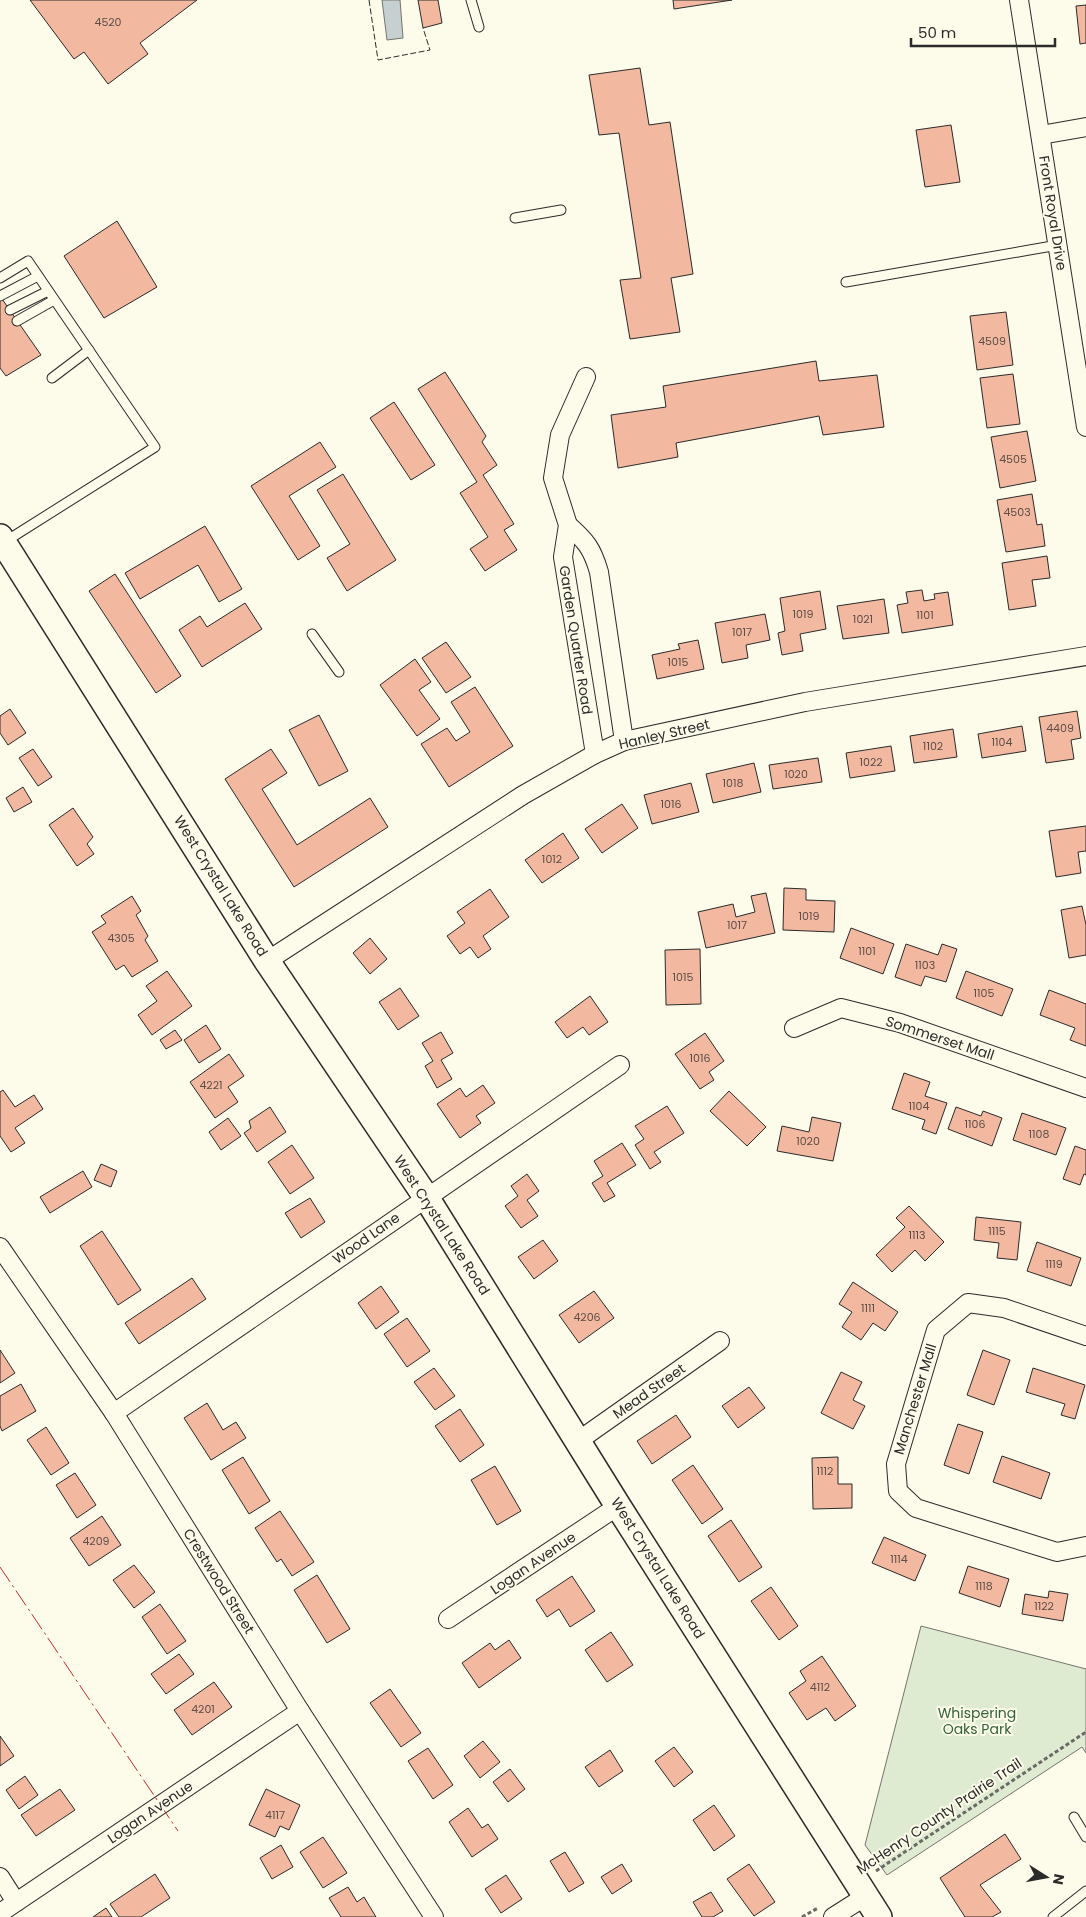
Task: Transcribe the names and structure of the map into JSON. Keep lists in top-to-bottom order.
{
  "streets": {
    "street": [
      "Front Royal Drive",
      "Garden Quarter Road",
      "Hanley Street",
      "West Crystal Lake Road",
      "Sommerset Mall",
      "Wood Lane",
      "Mead Street",
      "Manchester Mall",
      "Logan Avenue",
      "Crestwood Street"
    ],
    "path": ["McHenry County Prairie Trail"]
  },
  "crossings": [
    ["Garden Quarter Road", "Hanley Street"],
    ["Hanley Street", "West Crystal Lake Road"],
    ["West Crystal Lake Road", "Wood Lane"],
    ["West Crystal Lake Road", "Mead Street"],
    ["West Crystal Lake Road", "Logan Avenue"],
    ["West Crystal Lake Road", "McHenry County Prairie Trail"],
    ["Wood Lane", "Crestwood Street"],
    ["Logan Avenue", "Crestwood Street"]
  ],
  "parks": ["Whispering Oaks Park"],
  "house_numbers": [
    "4520",
    "4509",
    "4505",
    "4503",
    "1019",
    "1101",
    "1021",
    "1017",
    "1015",
    "4409",
    "1104",
    "1102",
    "1022",
    "1020",
    "1018",
    "1016",
    "1012",
    "1019",
    "1017",
    "4305",
    "1101",
    "1103",
    "1015",
    "1105",
    "1016",
    "4221",
    "1104",
    "1106",
    "1108",
    "1020",
    "1115",
    "1113",
    "1119",
    "1111",
    "4206",
    "1112",
    "4209",
    "1114",
    "1118",
    "1122",
    "4112",
    "4201",
    "4117"
  ],
  "scale_bar": "50 m",
  "north": "right"
}
